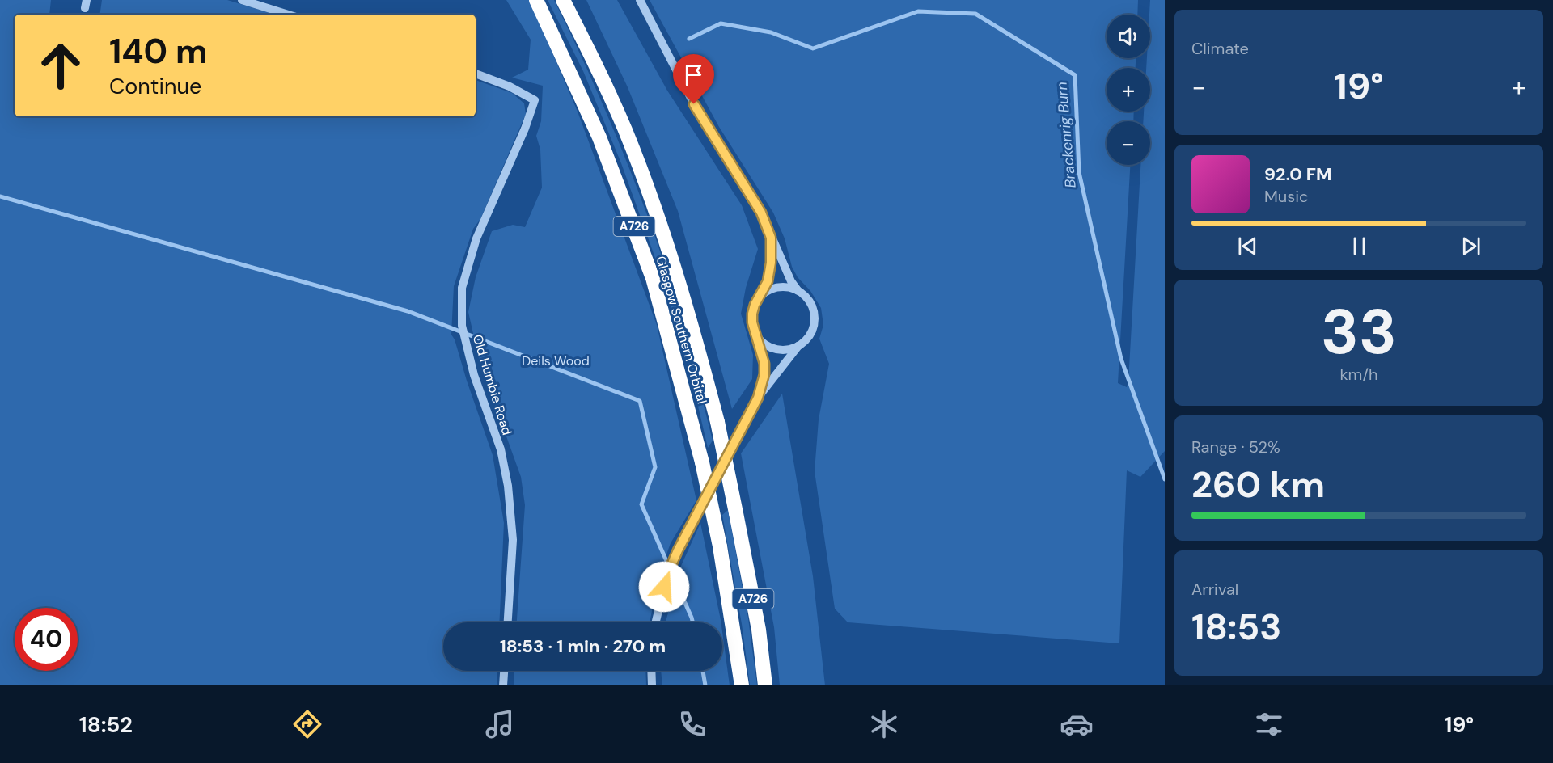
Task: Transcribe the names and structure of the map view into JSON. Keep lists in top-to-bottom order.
{
  "streets": {
    "highway": ["A726", "Glasgow Southern Orbital"],
    "street": ["Old Humbie Road"]
  },
  "water": ["Brackenrig Burn"],
  "parks": ["Deils Wood"],
  "page": {
    "tile": [
      "Climate",
      ["33", "km/h"],
      ["Range · 52%", "260 km"],
      ["Arrival", "18:53"]
    ],
    "map_buttons": ["+", "−"],
    "turn": ["140 m", "Continue"],
    "heat": ["−", "19°", "+"],
    "song": ["92.0 FM", "Music"],
    "limit": "40",
    "trip": "18:53 · 1 min · 270 m",
    "tabs": ["18:52", "19°"]
  }
}
